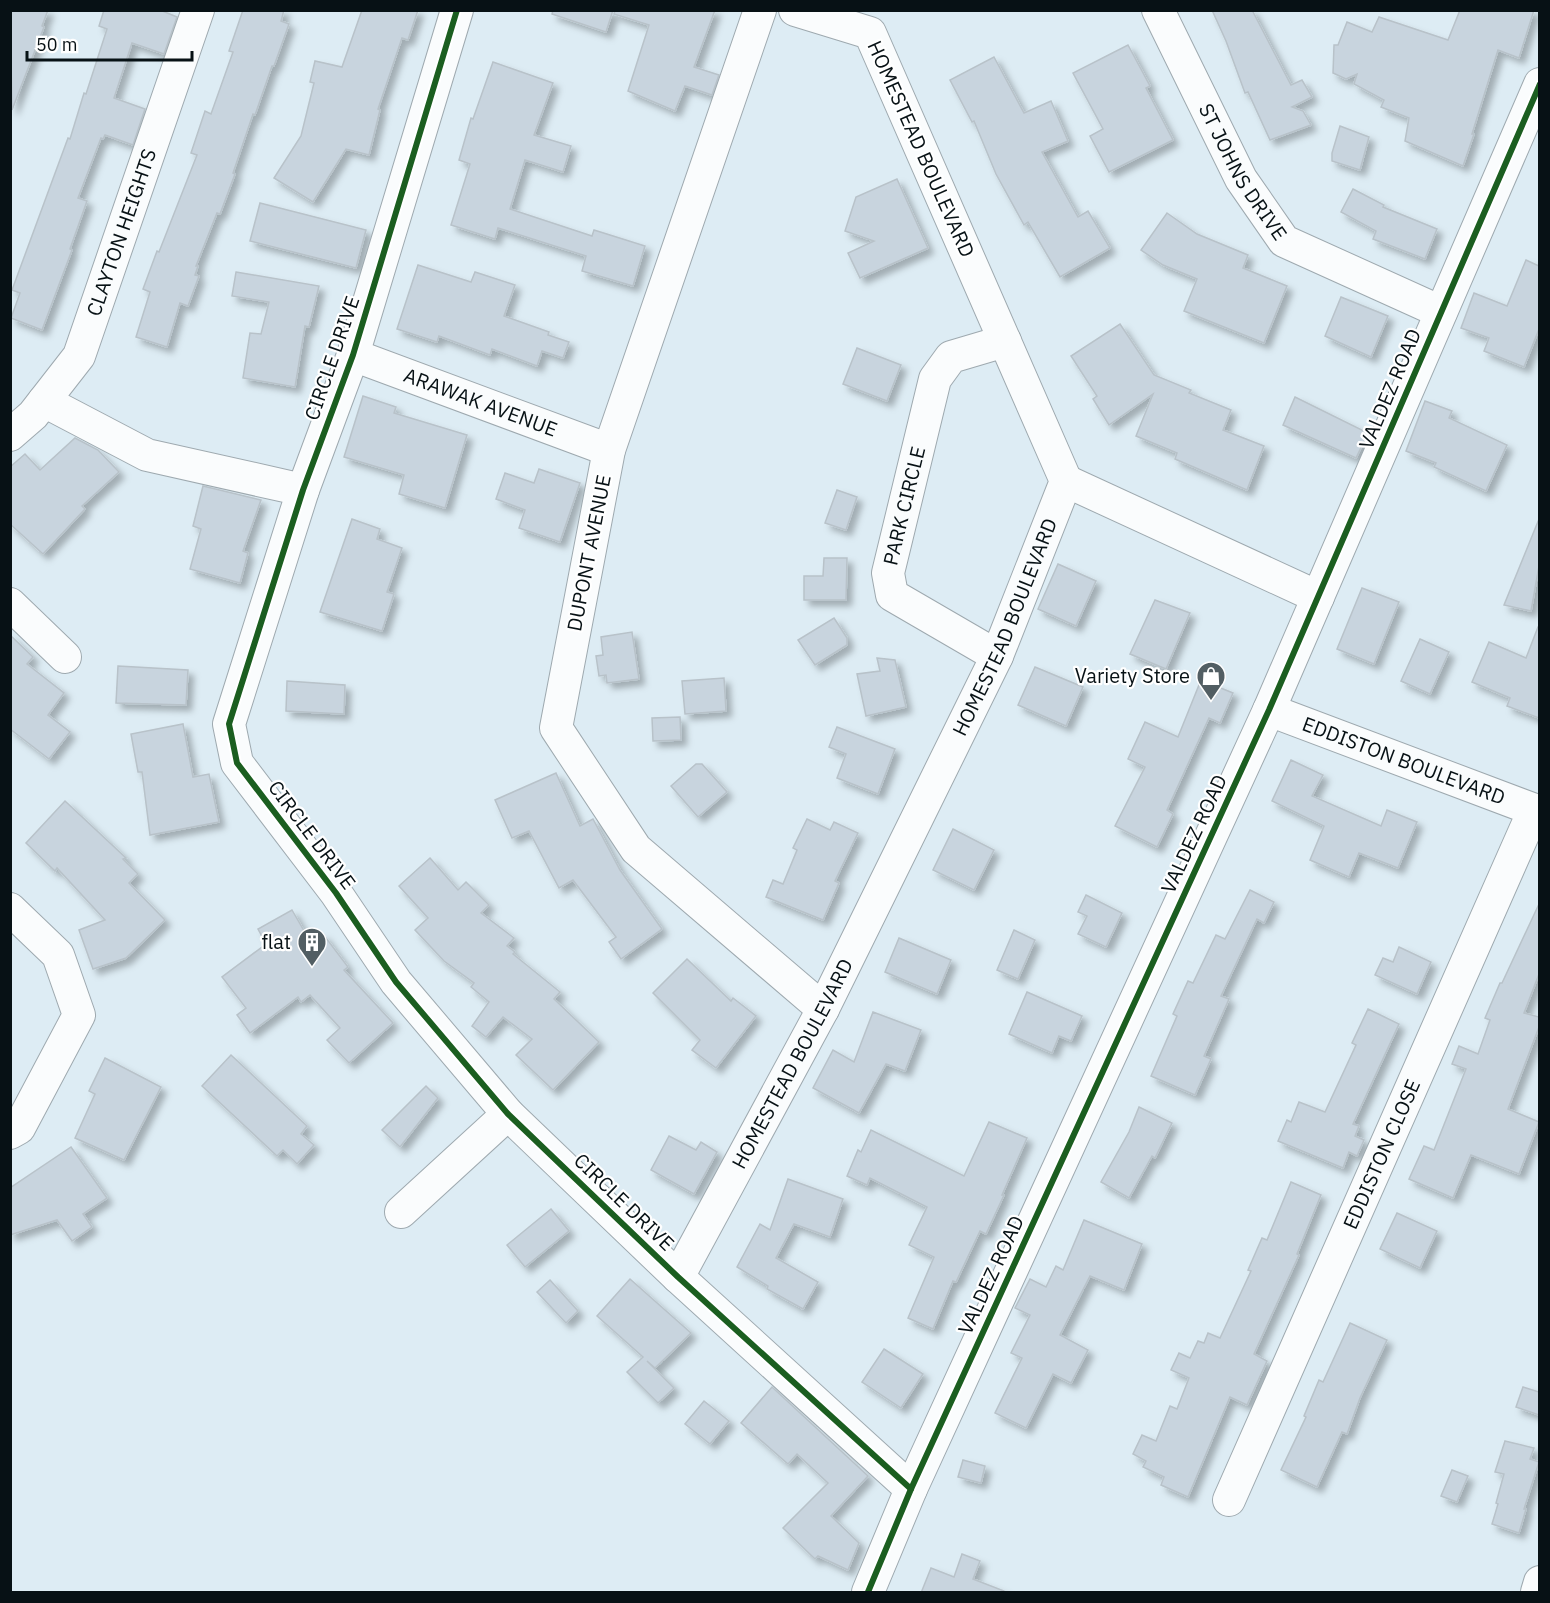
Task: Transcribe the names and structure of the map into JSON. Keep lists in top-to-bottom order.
{
  "streets": {
    "street": [
      "HOMESTEAD BOULEVARD",
      "ST JOHNS DRIVE",
      "CLAYTON HEIGHTS",
      "CIRCLE DRIVE",
      "VALDEZ ROAD",
      "ARAWAK AVENUE",
      "PARK CIRCLE",
      "DUPONT AVENUE",
      "EDDISTON BOULEVARD",
      "EDDISTON CLOSE"
    ]
  },
  "crossings": [
    ["HOMESTEAD BOULEVARD", "CIRCLE DRIVE"],
    ["HOMESTEAD BOULEVARD", "PARK CIRCLE"],
    ["HOMESTEAD BOULEVARD", "DUPONT AVENUE"],
    ["ST JOHNS DRIVE", "VALDEZ ROAD"],
    ["CIRCLE DRIVE", "VALDEZ ROAD"],
    ["CIRCLE DRIVE", "ARAWAK AVENUE"],
    ["VALDEZ ROAD", "EDDISTON BOULEVARD"],
    ["ARAWAK AVENUE", "DUPONT AVENUE"],
    ["EDDISTON BOULEVARD", "EDDISTON CLOSE"]
  ],
  "places": {
    "shop": ["Variety Store"],
    "building": ["flat"]
  },
  "scale_bar": "50 m"
}
